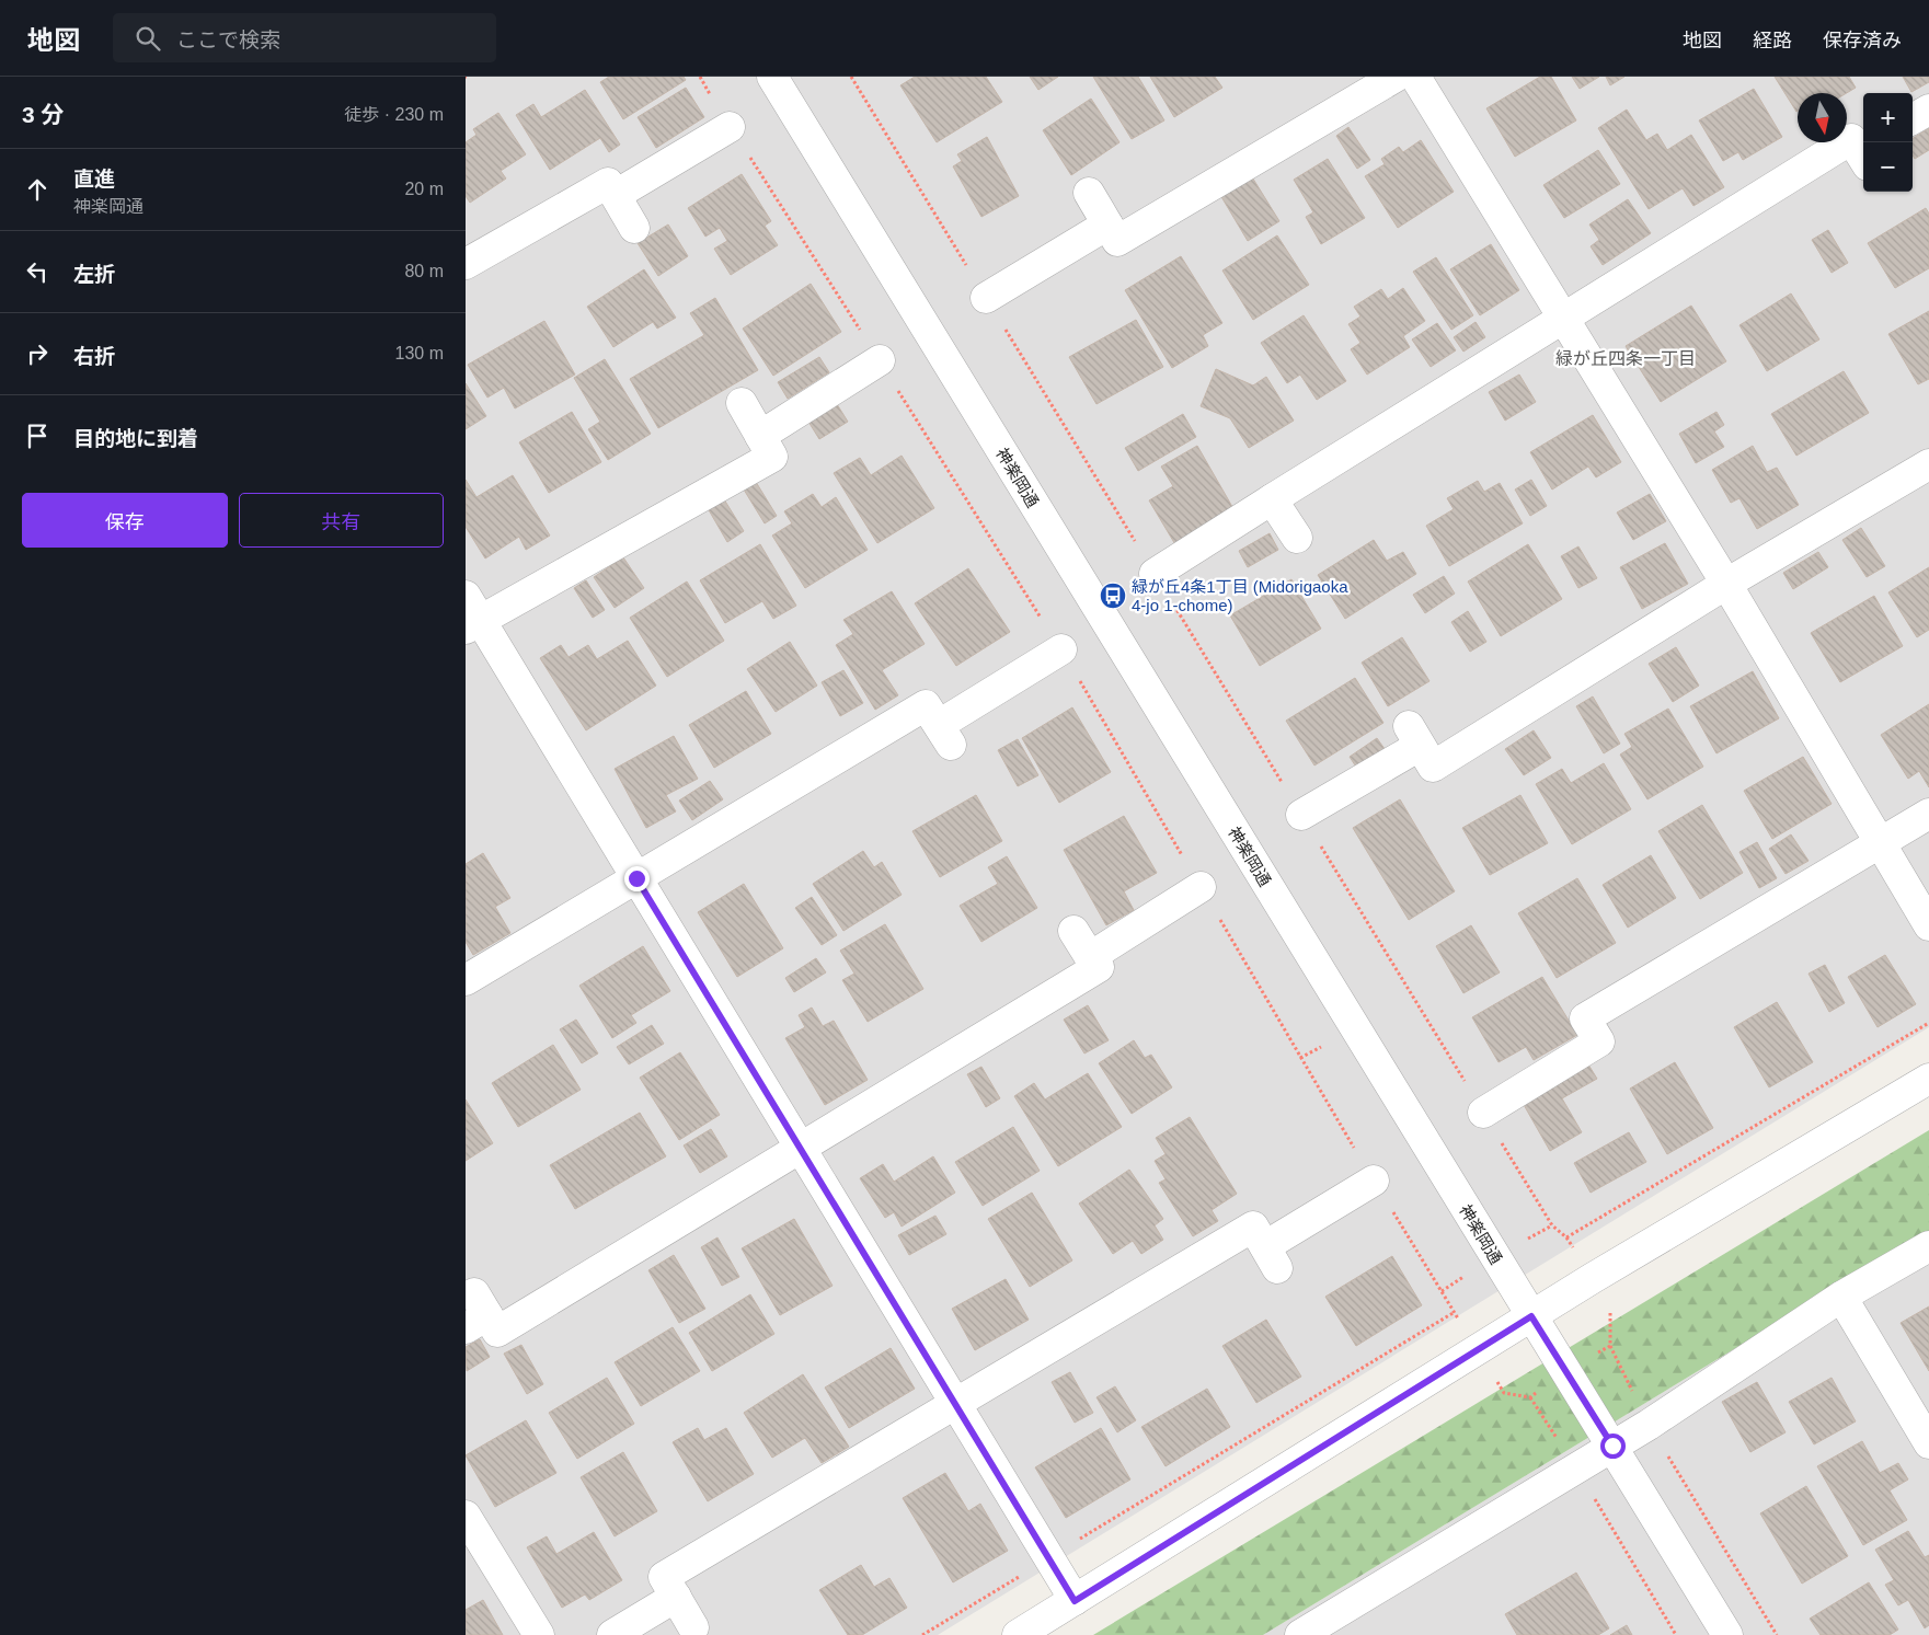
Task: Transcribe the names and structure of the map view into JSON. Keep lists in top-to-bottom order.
{
  "streets": {
    "street": ["神楽岡通"]
  },
  "districts": ["緑が丘四条一丁目"],
  "places": {
    "bus stop": ["緑が丘4条1丁目 (Midorigaoka 4-jo 1-chome)"]
  },
  "north": "bottom",
  "page": {
    "header": "地図",
    "search": "ここで検索",
    "nav": ["地図", "経路", "保存済み"],
    "heading": ["3 分", "徒歩 · 230 m"],
    "map_buttons": ["+", "−"],
    "list": [
      ["直進", "神楽岡通", "20 m"],
      ["左折", "80 m"],
      ["右折", "130 m"],
      "目的地に到着"
    ],
    "buttons": ["保存", "共有"]
  }
}
